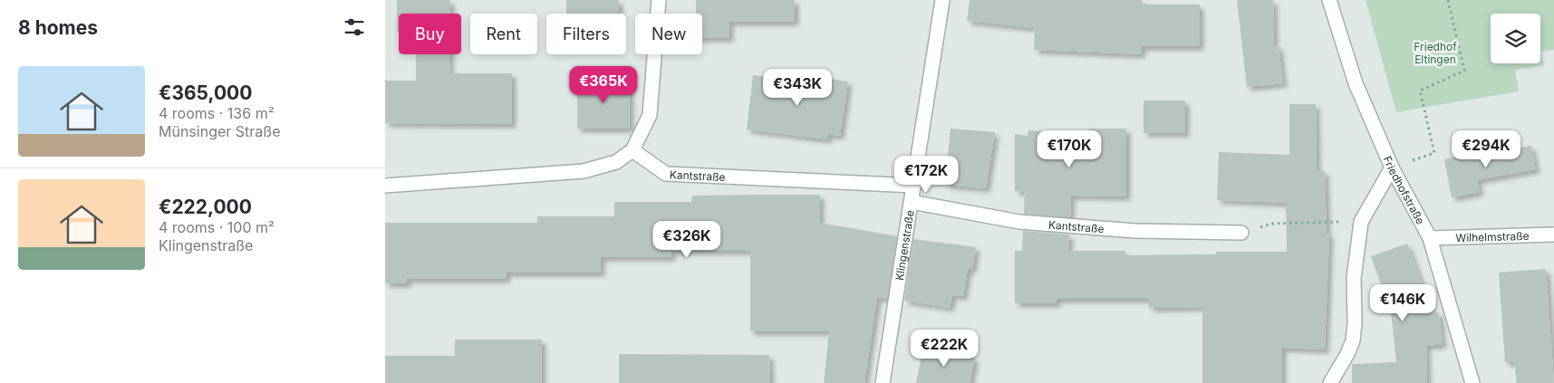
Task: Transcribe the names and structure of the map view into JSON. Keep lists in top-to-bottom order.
{
  "streets": {
    "street": [
      "Kantstraße",
      "Friedhofstraße",
      "Wilhelmstraße",
      "Klingenstraße"
    ]
  },
  "crossings": [
    ["Kantstraße", "Klingenstraße"],
    ["Friedhofstraße", "Wilhelmstraße"]
  ],
  "parks": ["Friedhof Eltingen"],
  "page": {
    "heading": "8 homes",
    "chip": [
      "Buy",
      "Rent",
      "Filters",
      "New"
    ],
    "list": [
      {
        "name": "€365,000",
        "note": "4 rooms · 136 m² · Münsinger Straße"
      },
      {
        "name": "€222,000",
        "note": "4 rooms · 100 m² · Klingenstraße"
      }
    ],
    "price": [
      "€365K",
      "€343K",
      "€170K",
      "€294K",
      "€172K",
      "€326K",
      "€146K",
      "€222K"
    ]
  }
}
